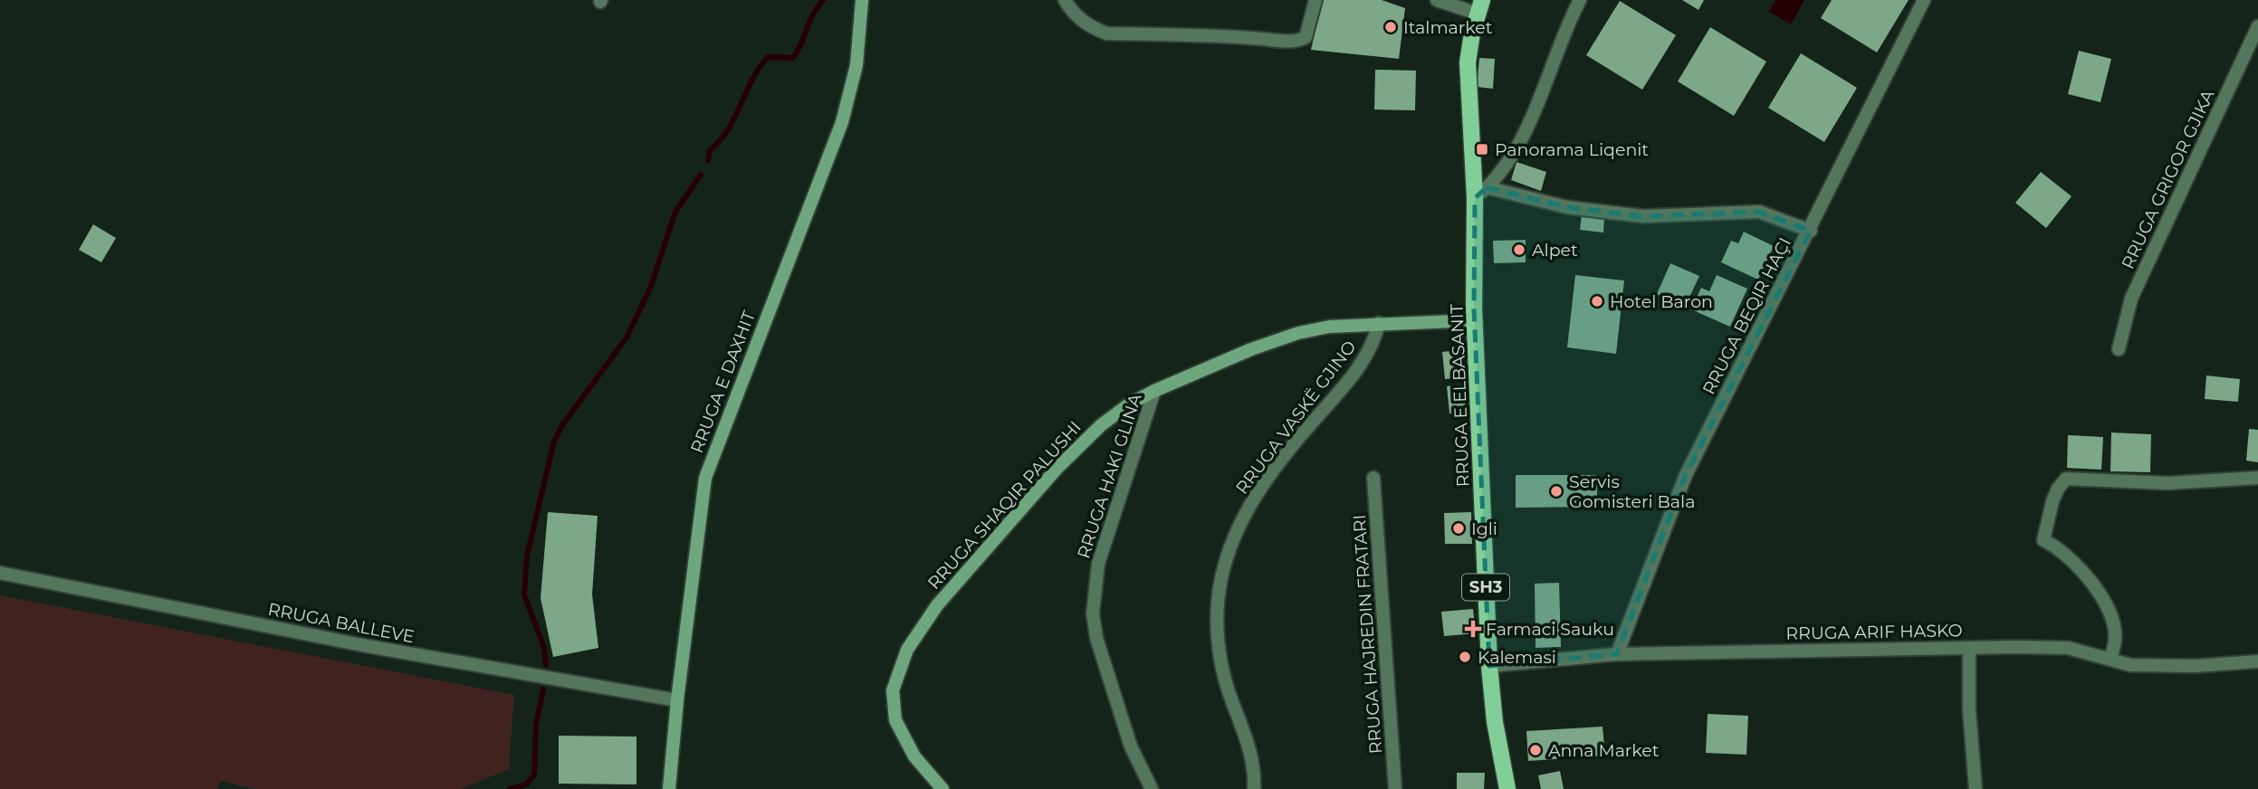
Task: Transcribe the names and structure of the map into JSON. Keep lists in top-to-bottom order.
{
  "streets": {
    "main road": ["RRUGA E ELBASANIT", "SH3"],
    "street": [
      "RRUGA GRIGOR GJIKA",
      "RRUGA BEQIR HAÇI",
      "RRUGA E DAXHIT",
      "RRUGA VASKË GJINO",
      "RRUGA HAKI GLINA",
      "RRUGA SHAQIR PALUSHI",
      "RRUGA BALLEVE",
      "RRUGA ARIF HASKO",
      "RRUGA HAJREDIN FRATARI"
    ]
  },
  "crossings": [
    ["RRUGA BEQIR HAÇI", "RRUGA ARIF HASKO"],
    ["RRUGA E DAXHIT", "RRUGA BALLEVE"],
    ["RRUGA E ELBASANIT", "RRUGA SHAQIR PALUSHI"],
    ["RRUGA E ELBASANIT", "RRUGA ARIF HASKO"],
    ["RRUGA VASKË GJINO", "RRUGA SHAQIR PALUSHI"],
    ["RRUGA HAKI GLINA", "RRUGA SHAQIR PALUSHI"]
  ],
  "places": {
    "other": [
      "Italmarket",
      "Alpet",
      "Hotel Baron",
      "Servis Gomisteri Bala",
      "Igli",
      "Kalemasi",
      "Anna Market"
    ],
    "transit": ["Panorama Liqenit"],
    "health": ["Farmaci Sauku"]
  }
}
